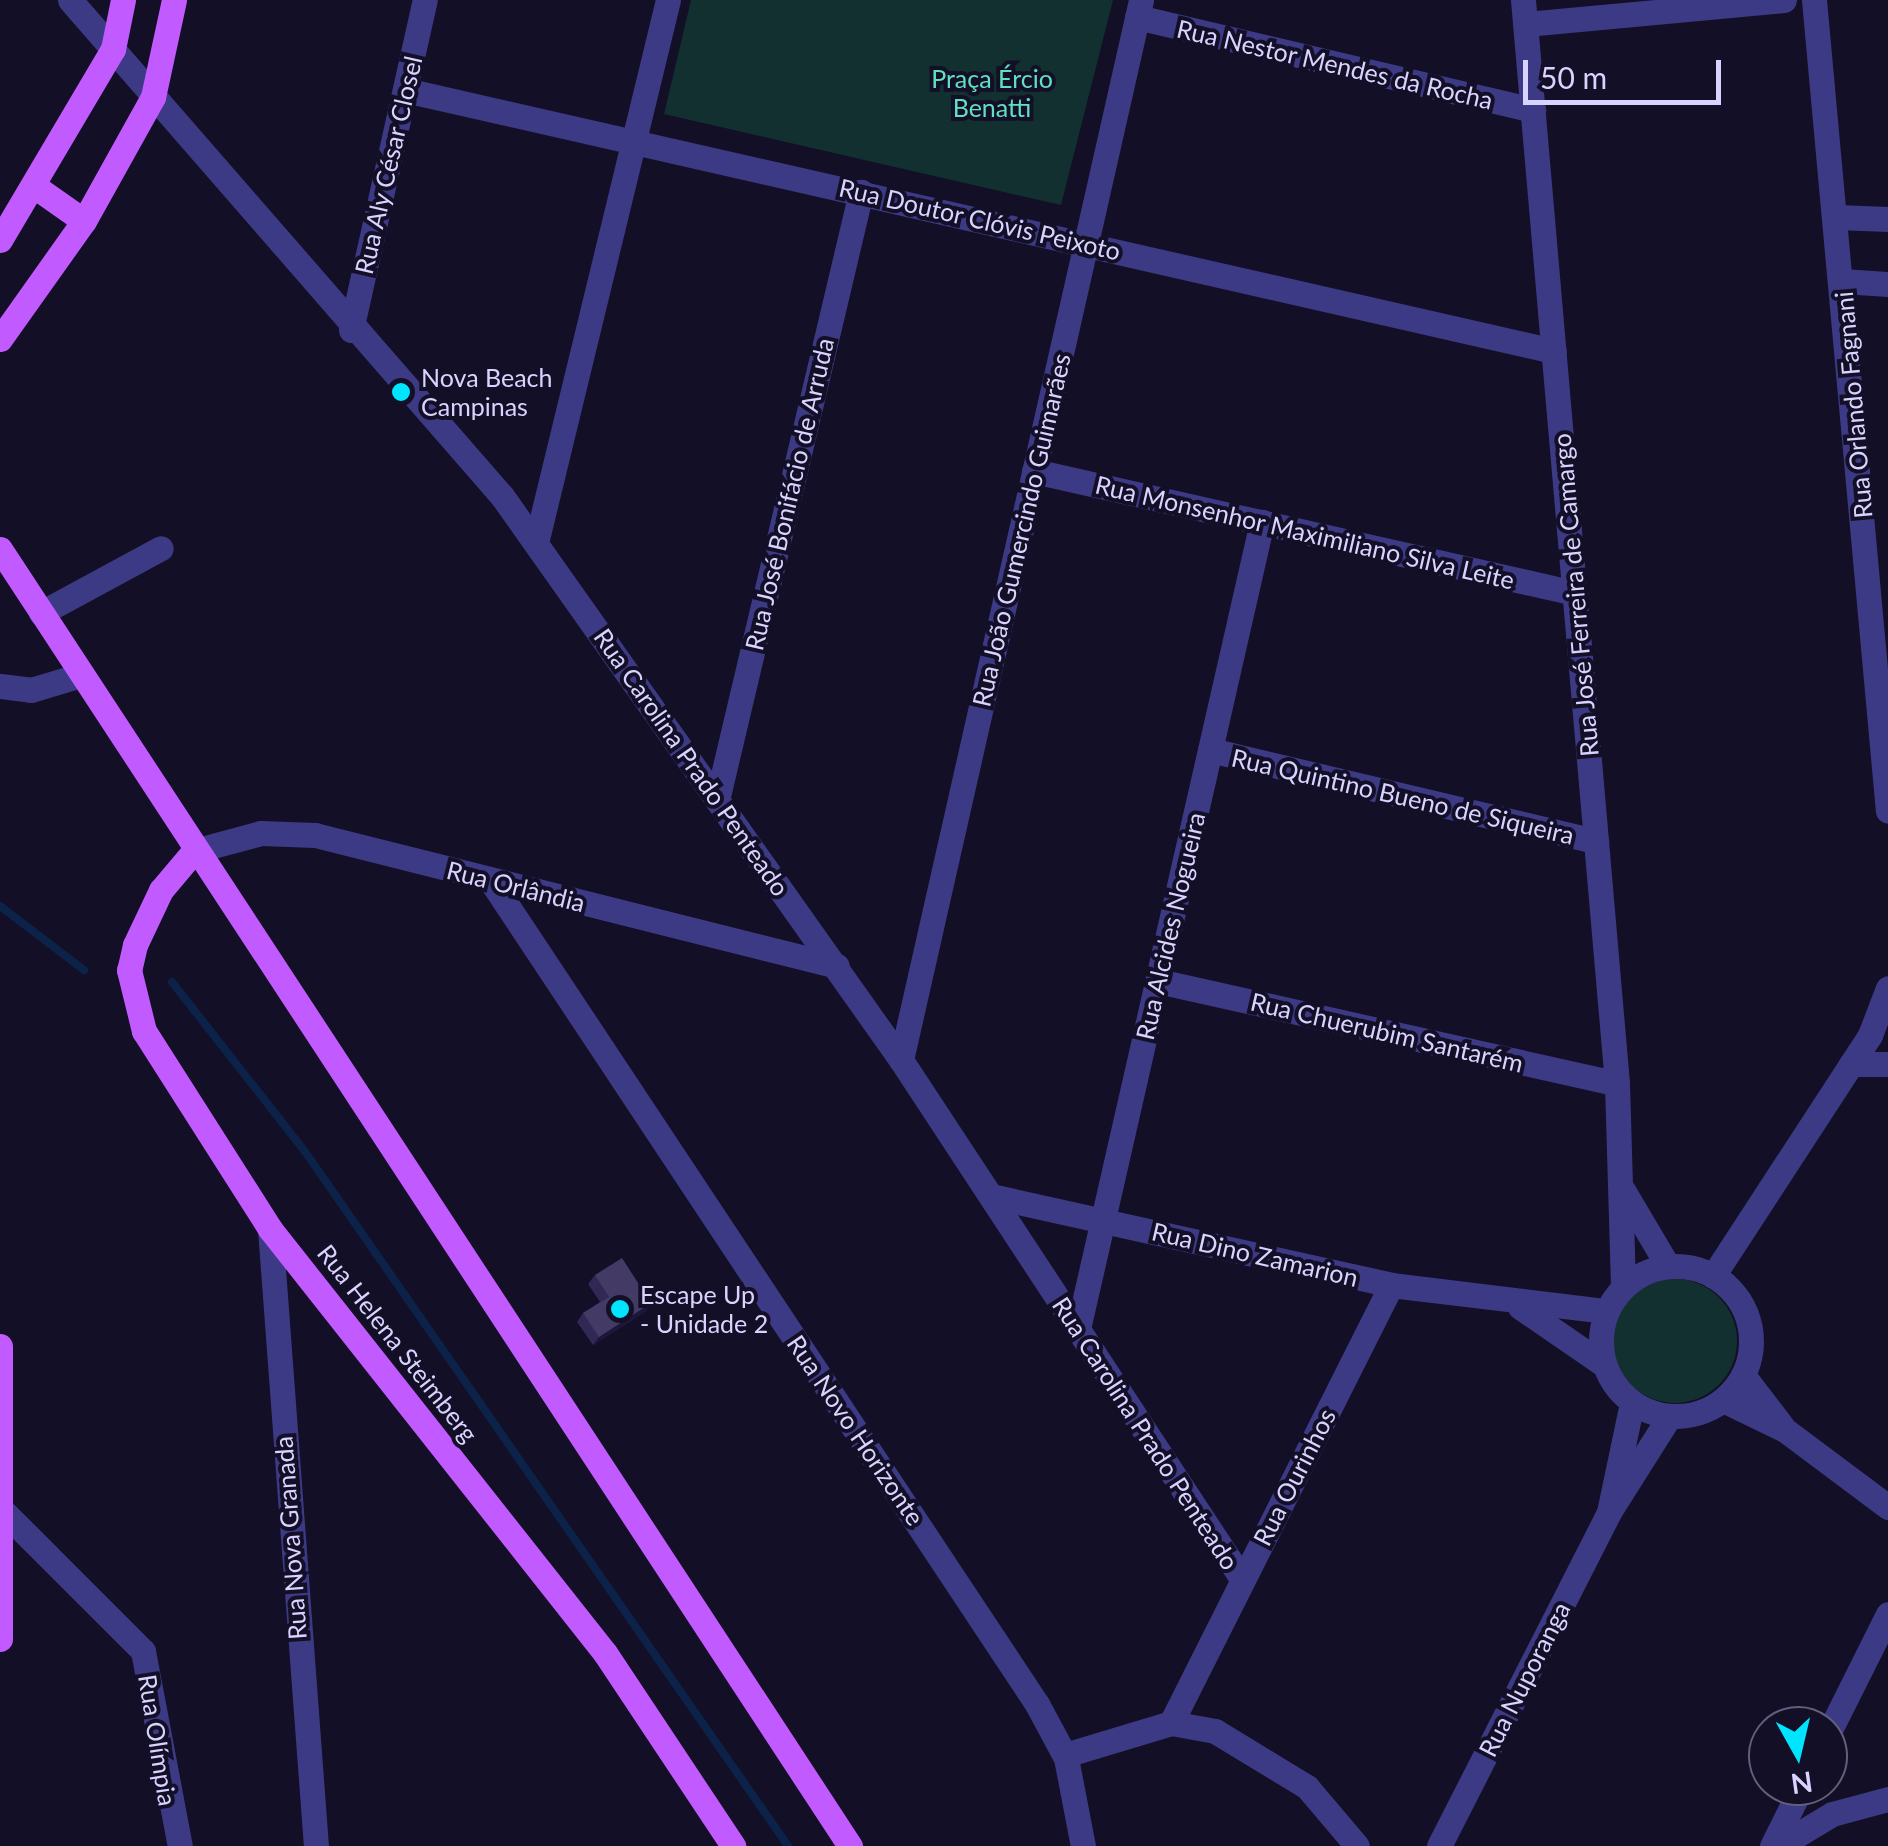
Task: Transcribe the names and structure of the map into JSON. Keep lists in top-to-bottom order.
{
  "streets": {
    "main road": ["Rua Helena Steimberg"],
    "street": [
      "Rua Nestor Mendes da Rocha",
      "Rua Aly César Closel",
      "Rua Doutor Clóvis Peixoto",
      "Rua Orlando Fagnani",
      "Rua José Bonifácio de Arruda",
      "Rua João Gumercindo Guimarães",
      "Rua Monsenhor Maximiliano Silva Leite",
      "Rua José Ferreira de Camargo",
      "Rua Carolina Prado Penteado",
      "Rua Quintino Bueno de Siqueira",
      "Rua Orlândia",
      "Rua Alcides Nogueira",
      "Rua Chuerubim Santarém",
      "Rua Dino Zamarion",
      "Rua Novo Horizonte",
      "Rua Ourinhos",
      "Rua Nova Granada",
      "Rua Nuporanga",
      "Rua Olímpia"
    ]
  },
  "crossings": [
    ["Rua Nestor Mendes da Rocha", "Rua João Gumercindo Guimarães"],
    ["Rua Nestor Mendes da Rocha", "Rua José Ferreira de Camargo"],
    ["Rua Aly César Closel", "Rua Doutor Clóvis Peixoto"],
    ["Rua Aly César Closel", "Rua Carolina Prado Penteado"],
    ["Rua Doutor Clóvis Peixoto", "Rua José Bonifácio de Arruda"],
    ["Rua Doutor Clóvis Peixoto", "Rua João Gumercindo Guimarães"],
    ["Rua Doutor Clóvis Peixoto", "Rua José Ferreira de Camargo"],
    ["Rua José Bonifácio de Arruda", "Rua Carolina Prado Penteado"],
    ["Rua João Gumercindo Guimarães", "Rua Monsenhor Maximiliano Silva Leite"],
    ["Rua João Gumercindo Guimarães", "Rua Carolina Prado Penteado"],
    ["Rua Monsenhor Maximiliano Silva Leite", "Rua José Ferreira de Camargo"],
    ["Rua Monsenhor Maximiliano Silva Leite", "Rua Alcides Nogueira"],
    ["Rua José Ferreira de Camargo", "Rua Quintino Bueno de Siqueira"],
    ["Rua José Ferreira de Camargo", "Rua Chuerubim Santarém"],
    ["Rua José Ferreira de Camargo", "Rua Dino Zamarion"],
    ["Rua José Ferreira de Camargo", "Rua Nuporanga"],
    ["Rua Carolina Prado Penteado", "Rua Orlândia"],
    ["Rua Carolina Prado Penteado", "Rua Alcides Nogueira"],
    ["Rua Carolina Prado Penteado", "Rua Dino Zamarion"],
    ["Rua Carolina Prado Penteado", "Rua Ourinhos"],
    ["Rua Quintino Bueno de Siqueira", "Rua Alcides Nogueira"],
    ["Rua Orlândia", "Rua Helena Steimberg"],
    ["Rua Orlândia", "Rua Novo Horizonte"],
    ["Rua Alcides Nogueira", "Rua Chuerubim Santarém"],
    ["Rua Alcides Nogueira", "Rua Dino Zamarion"],
    ["Rua Dino Zamarion", "Rua Ourinhos"],
    ["Rua Dino Zamarion", "Rua Nuporanga"],
    ["Rua Helena Steimberg", "Rua Nova Granada"]
  ],
  "parks": ["Praça Ércio Benatti"],
  "places": ["Nova Beach Campinas", "Escape Up - Unidade 2"],
  "scale_bar": "50 m",
  "north": "bottom"
}
